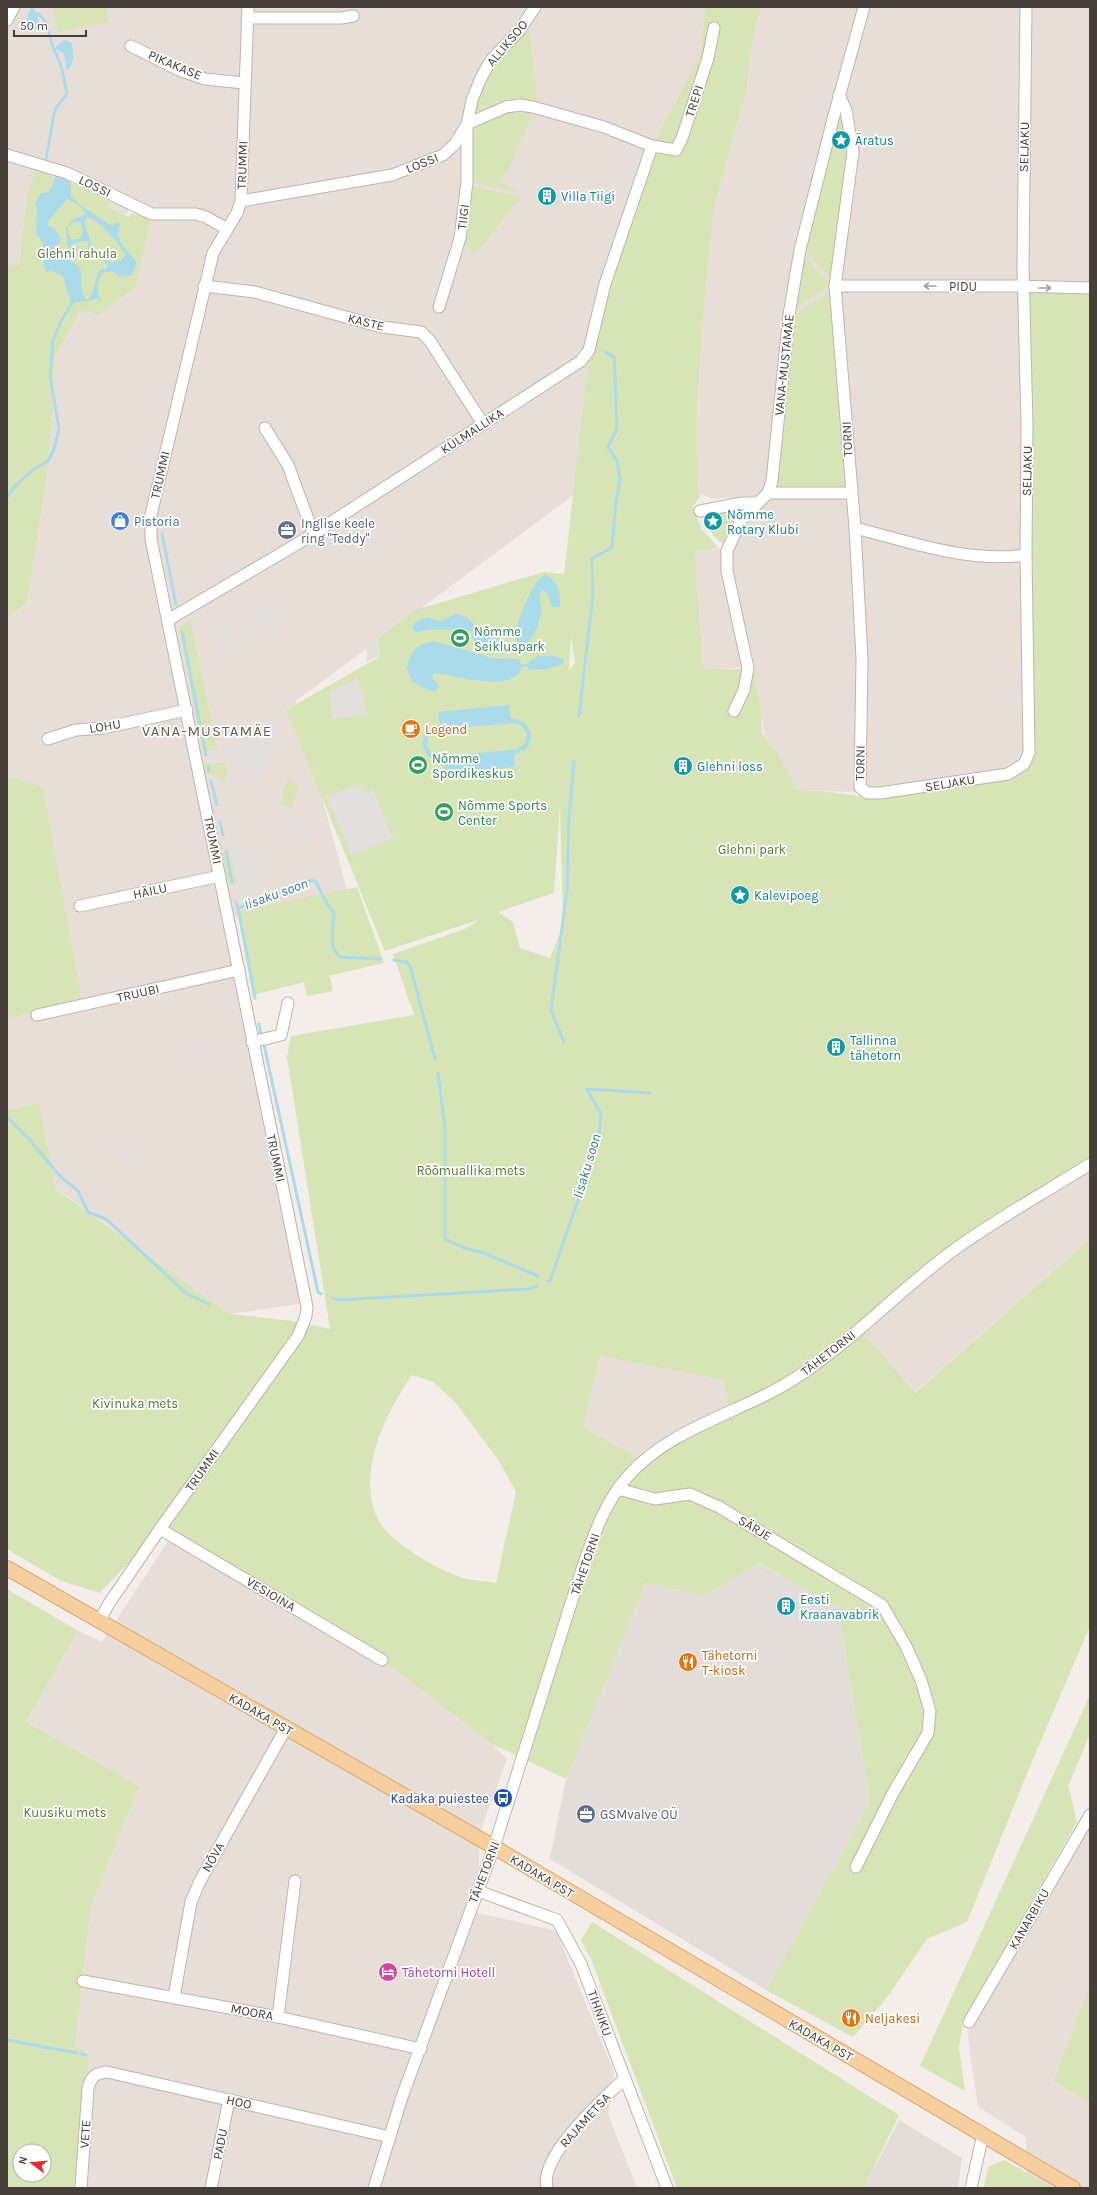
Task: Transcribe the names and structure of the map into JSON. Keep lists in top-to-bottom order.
{
  "streets": {
    "main road": ["KADAKA PST"],
    "street": [
      "ALLIKSOO",
      "PIKAKASE",
      "TREPI",
      "SELJAKU",
      "LOSSI",
      "TRUMMI",
      "TIIGI",
      "PIDU",
      "KASTE",
      "VANA-MUSTAMÄE",
      "KÜLMALLIKA",
      "TORNI",
      "LOHU",
      "HÄILU",
      "TRUUBI",
      "TÄHETORNI",
      "SÄRJE",
      "VESIOINA",
      "NÕVA",
      "KANARBIKU",
      "MOORA",
      "TIHNIKU",
      "HOO",
      "RAJAMETSA",
      "VETE",
      "PADU"
    ]
  },
  "crossings": [
    ["ALLIKSOO", "LOSSI"],
    ["ALLIKSOO", "TIIGI"],
    ["PIKAKASE", "TRUMMI"],
    ["TREPI", "KÜLMALLIKA"],
    ["SELJAKU", "PIDU"],
    ["SELJAKU", "TORNI"],
    ["LOSSI", "TRUMMI"],
    ["LOSSI", "TIIGI"],
    ["TRUMMI", "KASTE"],
    ["TRUMMI", "KÜLMALLIKA"],
    ["TRUMMI", "LOHU"],
    ["TRUMMI", "HÄILU"],
    ["TRUMMI", "TRUUBI"],
    ["TRUMMI", "VESIOINA"],
    ["TRUMMI", "KADAKA PST"],
    ["PIDU", "TORNI"],
    ["KASTE", "KÜLMALLIKA"],
    ["VANA-MUSTAMÄE", "TORNI"],
    ["TÄHETORNI", "SÄRJE"],
    ["TÄHETORNI", "KADAKA PST"],
    ["TÄHETORNI", "MOORA"],
    ["TÄHETORNI", "TIHNIKU"],
    ["TÄHETORNI", "HOO"],
    ["KADAKA PST", "NÕVA"],
    ["NÕVA", "MOORA"],
    ["TIHNIKU", "RAJAMETSA"],
    ["HOO", "VETE"],
    ["HOO", "PADU"]
  ],
  "districts": ["VANA-MUSTAMÄE"],
  "water": ["Iisaku soon"],
  "parks": [
    "Glehni rahula",
    "Glehni park",
    "Rõõmuallika mets",
    "Kivinuka mets",
    "Kuusiku mets"
  ],
  "places": {
    "place": ["Äratus", "Nõmme Rotary Klubi", "Kalevipoeg"],
    "building": [
      "Villa Tiigi",
      "Glehni loss",
      "Tallinna tähetorn",
      "Eesti Kraanavabrik"
    ],
    "shop": ["Pistoria"],
    "office": ["Inglise keele ring \"Teddy\"", "GSMvalve OÜ"],
    "sports": ["Nõmme Seikluspark", "Nõmme Spordikeskus", "Nõmme Sports Center"],
    "cafe": ["Legend"],
    "restaurant": ["Tähetorni T-kiosk", "Neljakesi"],
    "bus stop": ["Kadaka puiestee"],
    "hotel": ["Tähetorni Hotell"]
  },
  "scale_bar": "50 m",
  "north": "left"
}
